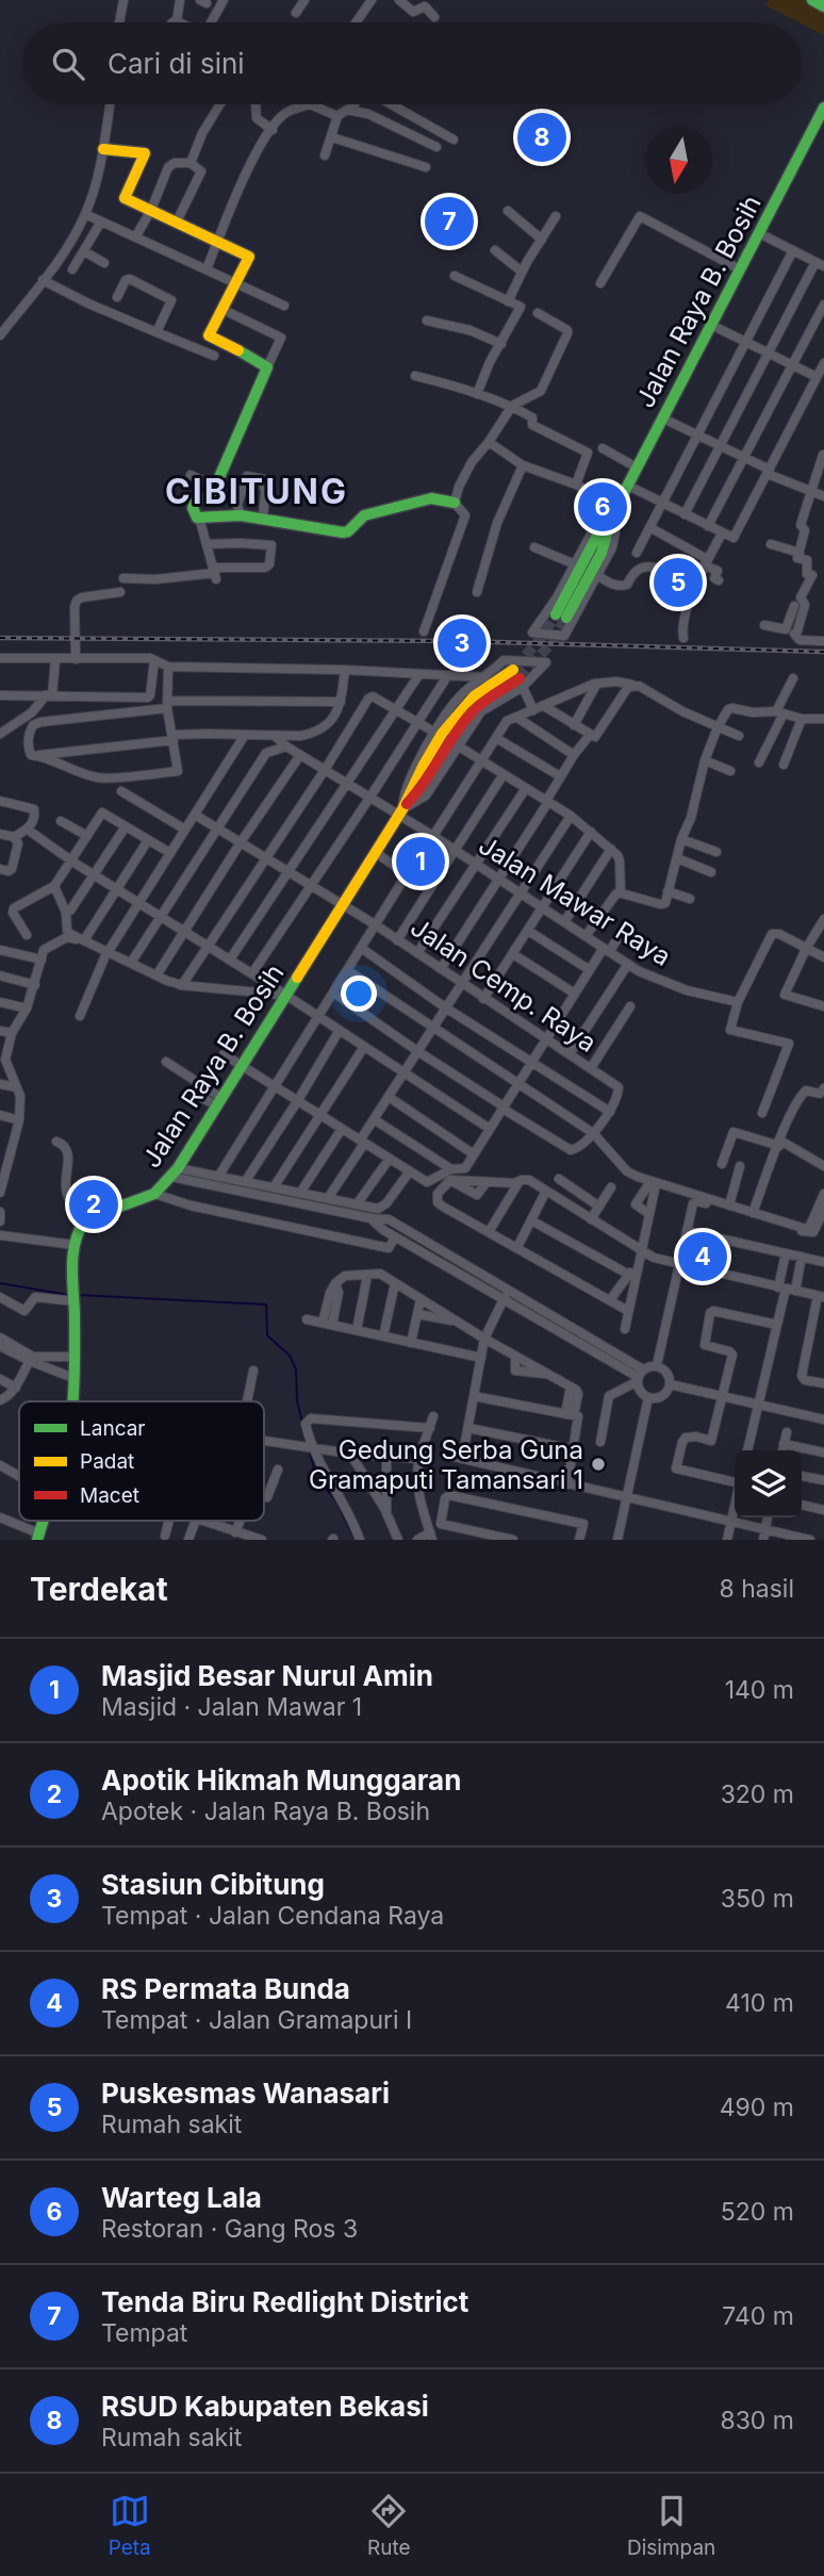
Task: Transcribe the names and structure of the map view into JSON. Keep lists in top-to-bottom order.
{
  "streets": {
    "main road": ["Jalan Raya B. Bosih"],
    "street": ["Jalan Mawar Raya", "Jalan Cemp. Raya"]
  },
  "crossings": [
    ["Jalan Raya B. Bosih", "Jalan Mawar Raya"],
    ["Jalan Raya B. Bosih", "Jalan Cemp. Raya"]
  ],
  "districts": ["CIBITUNG"],
  "places": ["Gedung Serba Guna Gramaputi Tamansari 1"],
  "legend": ["Lancar", "Padat", "Macet"],
  "north": "bottom",
  "page": {
    "search": "Cari di sini",
    "pins": [
      "8",
      "7",
      "6",
      "5",
      "3",
      "1",
      "2",
      "4"
    ],
    "heading": ["Terdekat", "8 hasil"],
    "list": [
      {
        "mark": "1",
        "name": "Masjid Besar Nurul Amin",
        "note": "Masjid · Jalan Mawar 1",
        "value": "140 m"
      },
      {
        "mark": "2",
        "name": "Apotik Hikmah Munggaran",
        "note": "Apotek · Jalan Raya B. Bosih",
        "value": "320 m"
      },
      {
        "mark": "3",
        "name": "Stasiun Cibitung",
        "note": "Tempat · Jalan Cendana Raya",
        "value": "350 m"
      },
      {
        "mark": "4",
        "name": "RS Permata Bunda",
        "note": "Tempat · Jalan Gramapuri I",
        "value": "410 m"
      },
      {
        "mark": "5",
        "name": "Puskesmas Wanasari",
        "note": "Rumah sakit",
        "value": "490 m"
      },
      {
        "mark": "6",
        "name": "Warteg Lala",
        "note": "Restoran · Gang Ros 3",
        "value": "520 m"
      },
      {
        "mark": "7",
        "name": "Tenda Biru Redlight District",
        "note": "Tempat",
        "value": "740 m"
      },
      {
        "mark": "8",
        "name": "RSUD Kabupaten Bekasi",
        "note": "Rumah sakit",
        "value": "830 m"
      }
    ],
    "nav": ["Peta", "Rute", "Disimpan"]
  }
}
